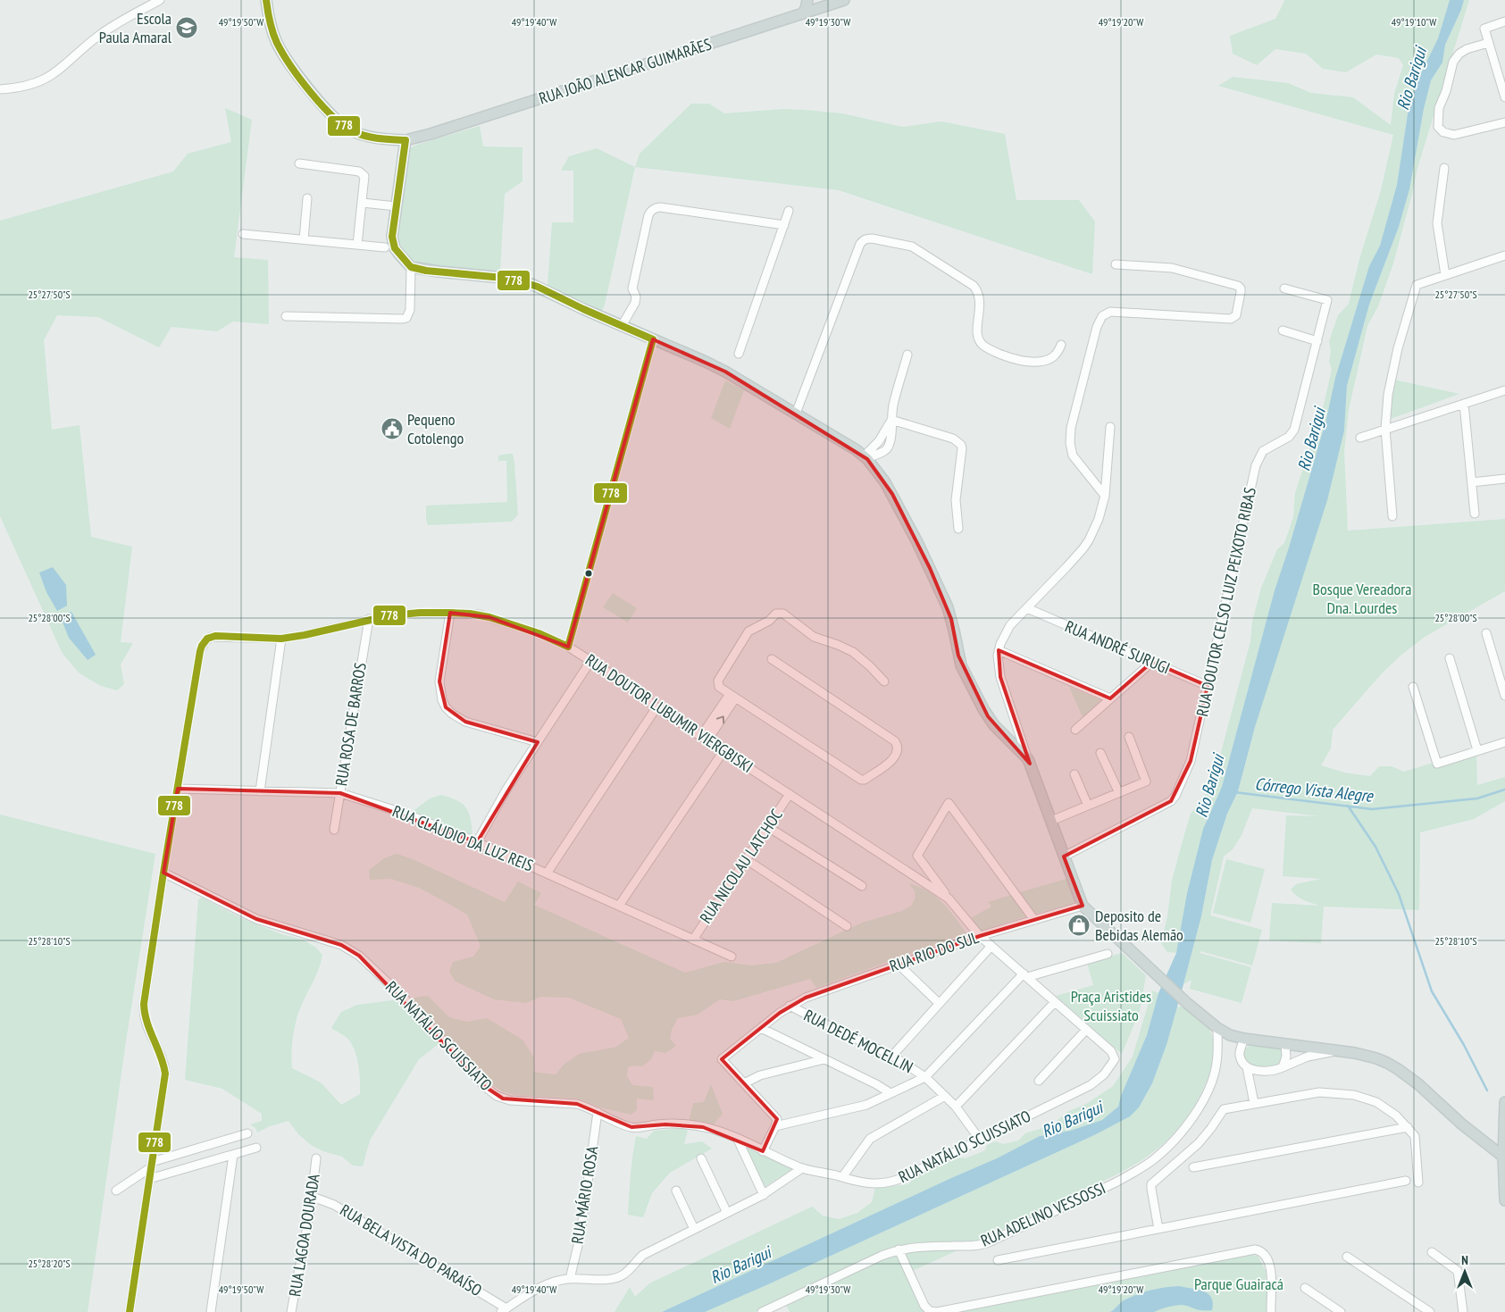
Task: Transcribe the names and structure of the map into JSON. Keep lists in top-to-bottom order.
{
  "streets": {
    "main road": ["RUA JOÃO ALENCAR GUIMARÃES"],
    "street": [
      "RUA DOUTOR CELSO LUIZ PEIXOTO RIBAS",
      "RUA ANDRÉ SURUGI",
      "RUA DOUTOR LUBUMIR VIERGBISKI",
      "RUA ROSA DE BARROS",
      "RUA CLÁUDIO DA LUZ REIS",
      "RUA NICOLAU LATCHOC",
      "RUA RIO DO SUL",
      "RUA NATÁLIO SCUISSIATO",
      "RUA DEDÉ MOCELLIN",
      "RUA MÁRIO ROSA",
      "RUA ADELINO VESSOSSI",
      "RUA LAGOA DOURADA",
      "RUA BELA VISTA DO PARAÍSO"
    ]
  },
  "crossings": [
    ["RUA DOUTOR CELSO LUIZ PEIXOTO RIBAS", "RUA ANDRÉ SURUGI"],
    ["RUA DOUTOR LUBUMIR VIERGBISKI", "RUA ROSA DE BARROS"],
    ["RUA DOUTOR LUBUMIR VIERGBISKI", "RUA CLÁUDIO DA LUZ REIS"],
    ["RUA DOUTOR LUBUMIR VIERGBISKI", "RUA NICOLAU LATCHOC"],
    ["RUA DOUTOR LUBUMIR VIERGBISKI", "RUA RIO DO SUL"],
    ["RUA DOUTOR LUBUMIR VIERGBISKI", "RUA NATÁLIO SCUISSIATO"],
    ["RUA ROSA DE BARROS", "RUA CLÁUDIO DA LUZ REIS"],
    ["RUA CLÁUDIO DA LUZ REIS", "RUA NICOLAU LATCHOC"],
    ["RUA RIO DO SUL", "RUA DEDÉ MOCELLIN"],
    ["RUA NATÁLIO SCUISSIATO", "RUA DEDÉ MOCELLIN"],
    ["RUA NATÁLIO SCUISSIATO", "RUA MÁRIO ROSA"],
    ["RUA LAGOA DOURADA", "RUA BELA VISTA DO PARAÍSO"]
  ],
  "water": ["Rio Barigui", "Córrego Vista Alegre"],
  "parks": ["Bosque Vereadora Dna. Lourdes", "Praça Aristides Scuissiato", "Parque Guairacá"],
  "places": {
    "school or university": ["Escola Paula Amaral"],
    "public building": ["Pequeno Cotolengo"],
    "shop": ["Deposito de Bebidas Alemão"]
  },
  "lines": ["transit line 778"],
  "north": "top",
  "coordinates": [
    "49°19'50\"W",
    "49°19'40\"W",
    "49°19'30\"W",
    "49°19'20\"W",
    "49°19'10\"W",
    "25°27'50\"S",
    "25°28'00\"S",
    "25°28'10\"S",
    "25°28'20\"S"
  ]
}
